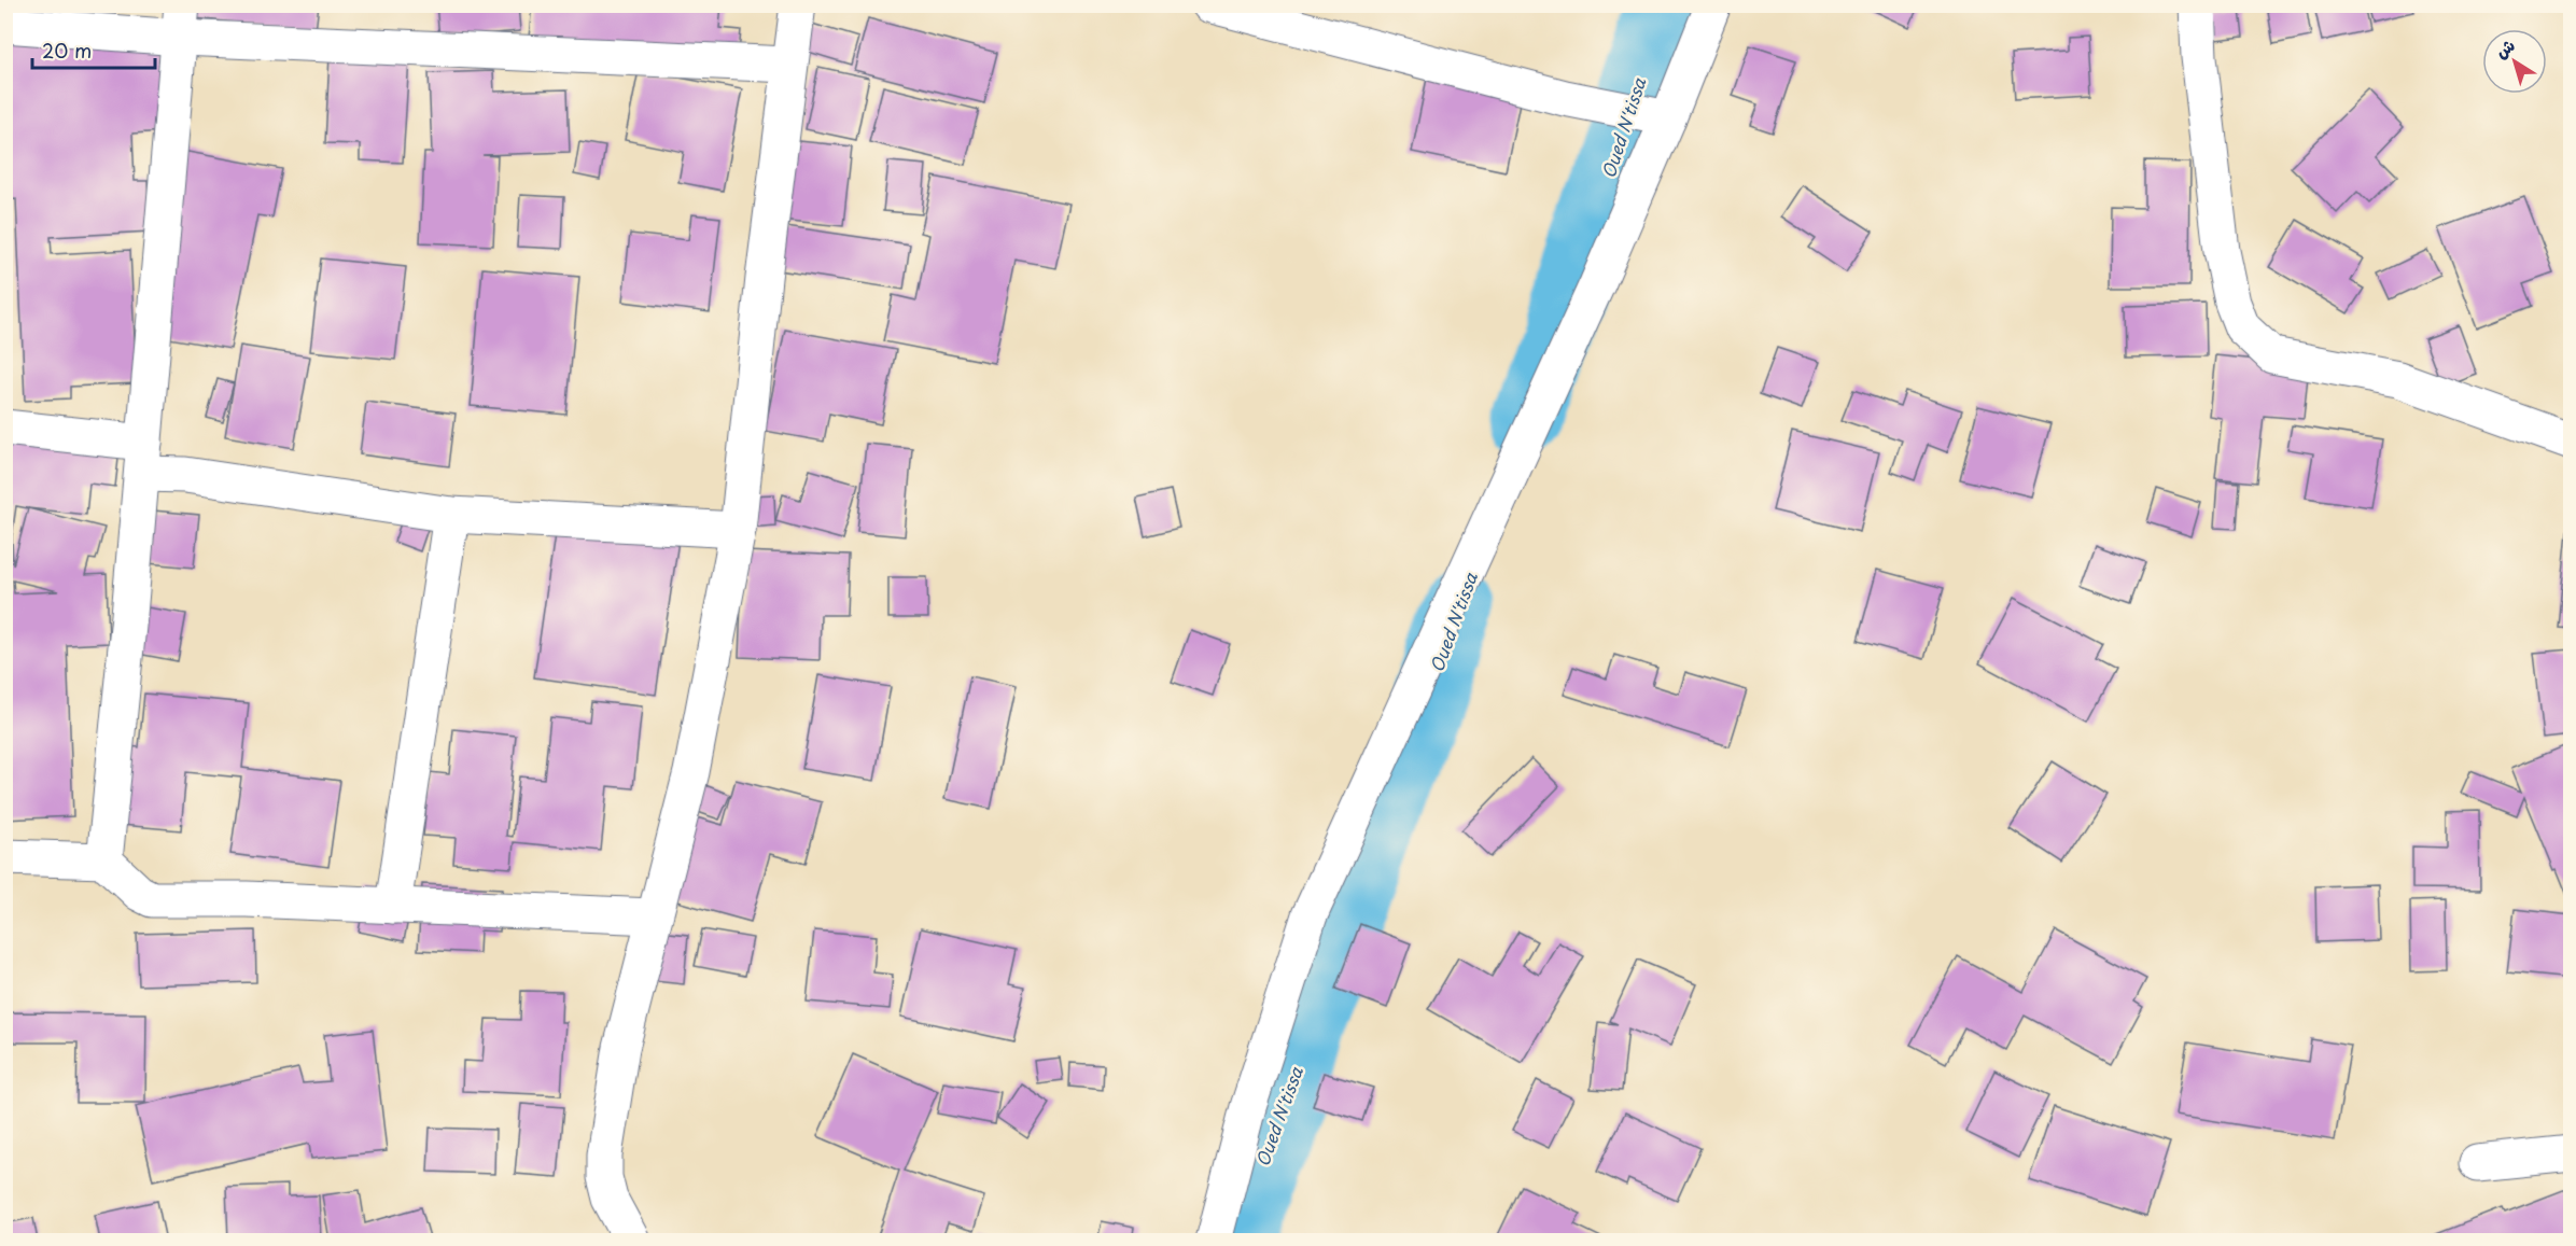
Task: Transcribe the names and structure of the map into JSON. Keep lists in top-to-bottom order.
{
  "water": ["Oued N'tissa"],
  "scale_bar": "20 m",
  "north": "top left"
}
